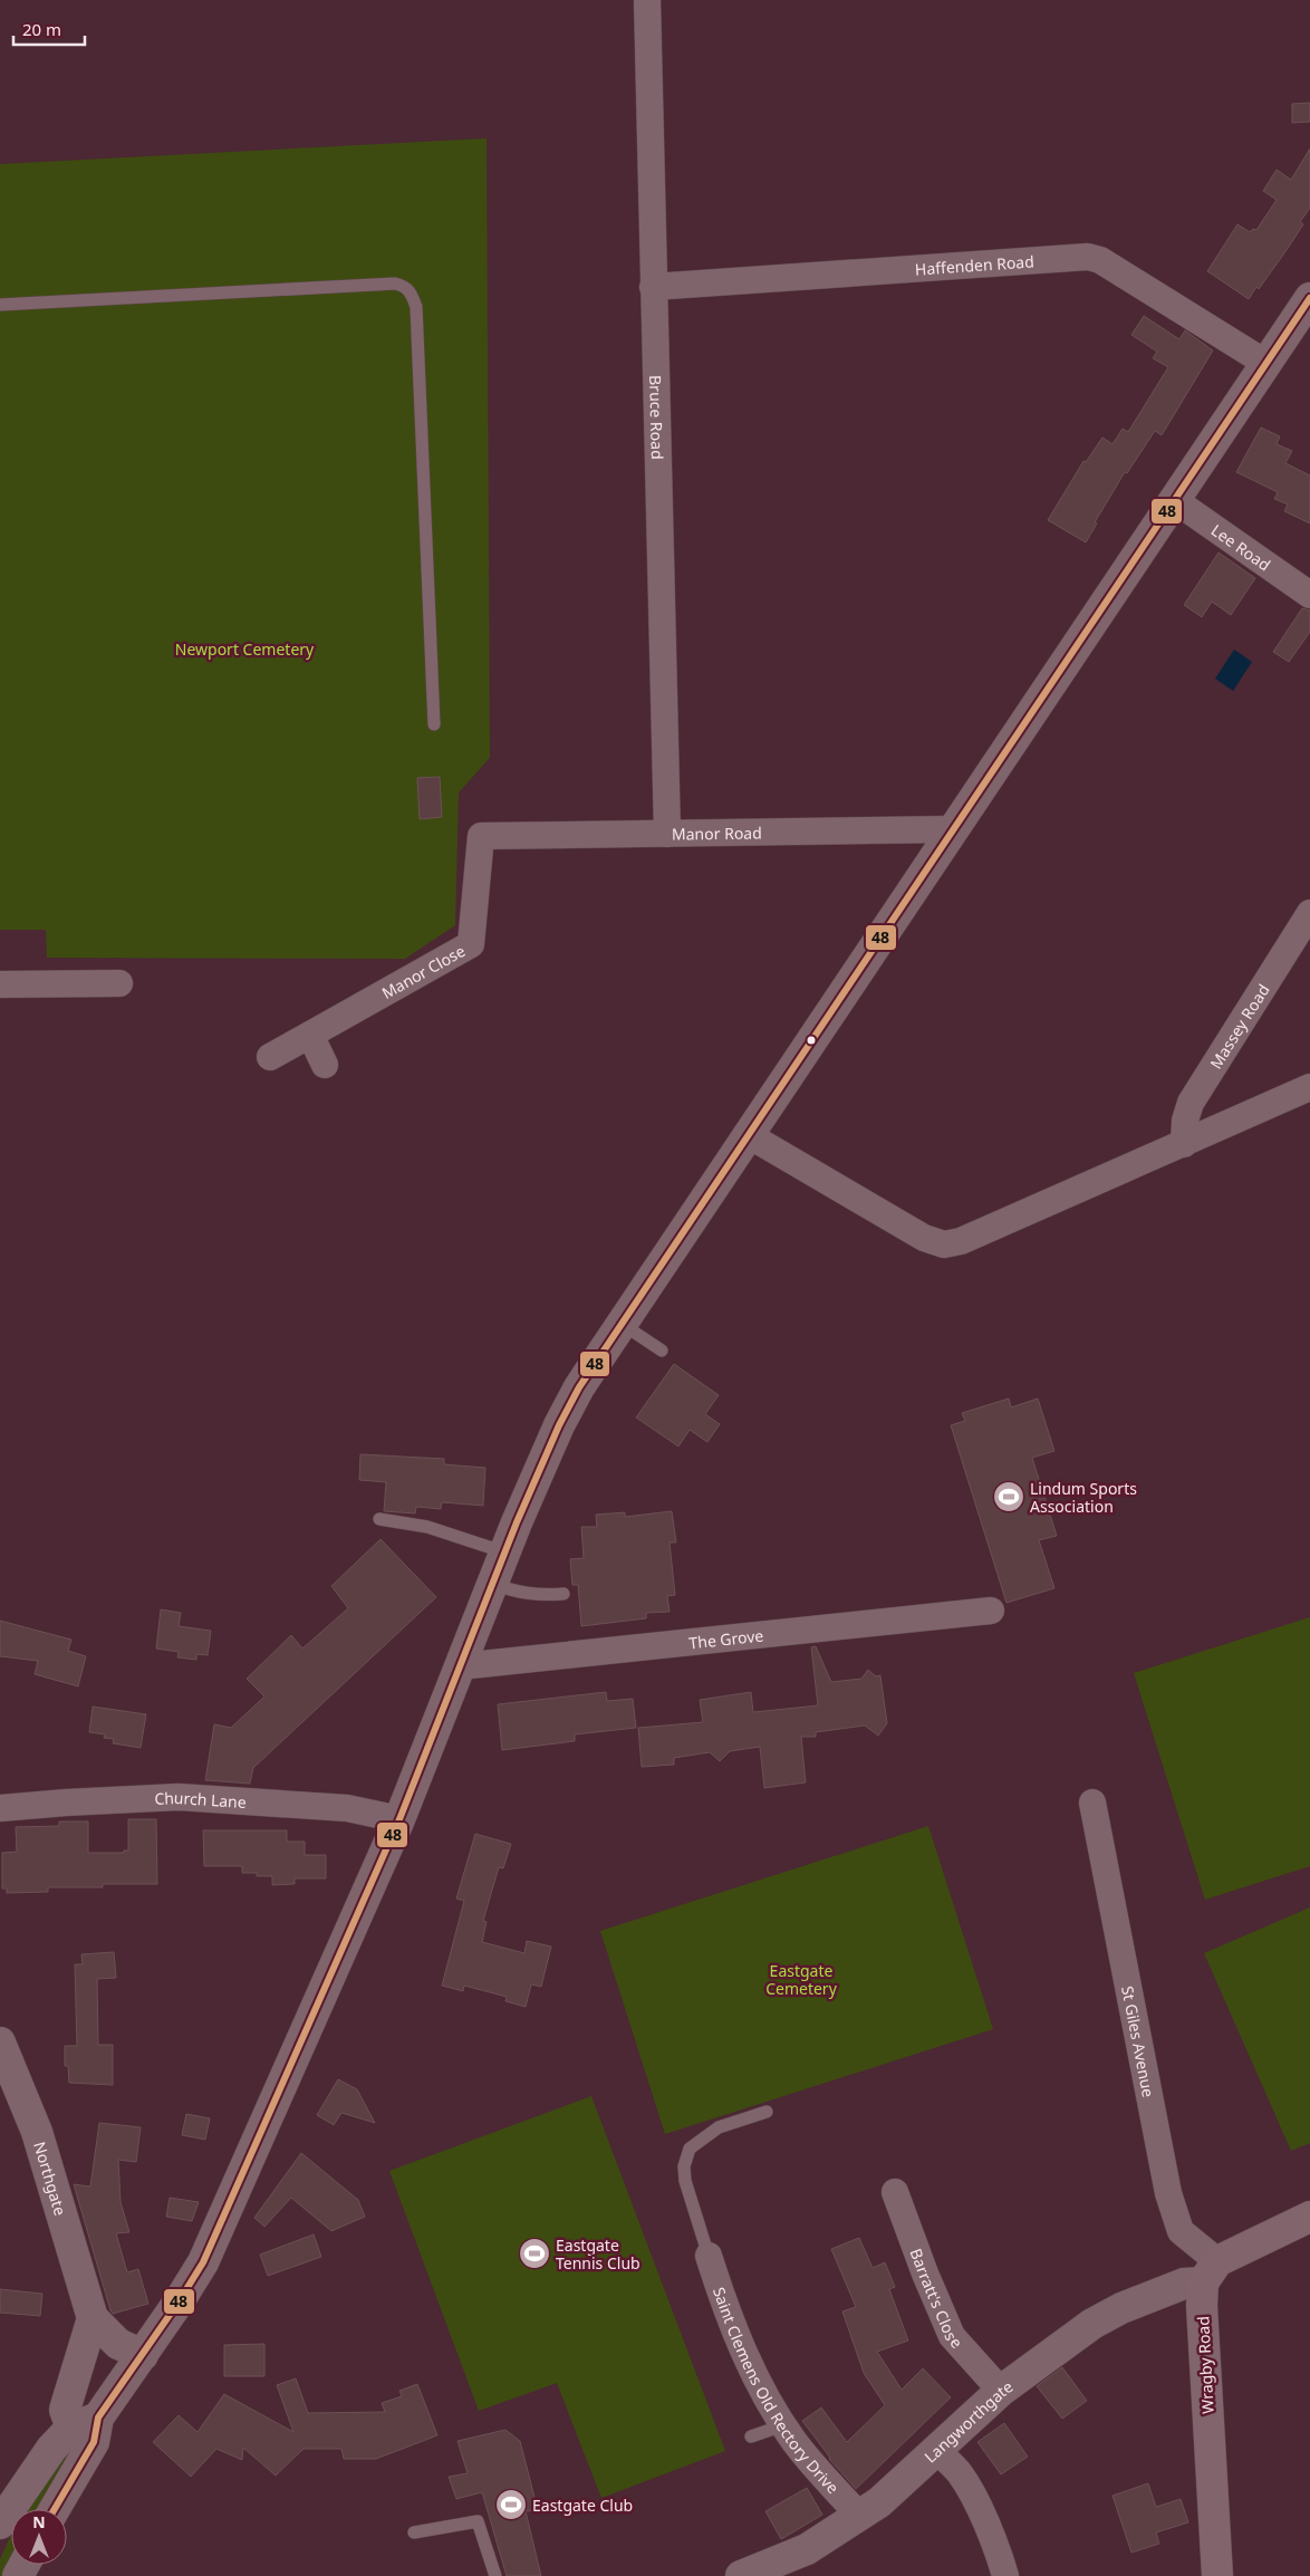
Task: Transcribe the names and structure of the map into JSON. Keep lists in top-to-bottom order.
{
  "streets": {
    "main road": ["Wragby Road"],
    "street": [
      "Haffenden Road",
      "Bruce Road",
      "Lee Road",
      "Manor Road",
      "Manor Close",
      "Massey Road",
      "The Grove",
      "Church Lane",
      "St Giles Avenue",
      "Northgate",
      "Barratt's Close",
      "Saint Clemens Old Rectory Drive",
      "Langworthgate"
    ]
  },
  "crossings": [
    ["Haffenden Road", "Bruce Road"],
    ["Bruce Road", "Manor Road"],
    ["Manor Road", "Manor Close"],
    ["St Giles Avenue", "Wragby Road"],
    ["St Giles Avenue", "Langworthgate"],
    ["Barratt's Close", "Langworthgate"],
    ["Wragby Road", "Langworthgate"],
    ["Saint Clemens Old Rectory Drive", "Langworthgate"]
  ],
  "parks": ["Newport Cemetery", "Eastgate Cemetery"],
  "places": {
    "sports": ["Lindum Sports Association", "Eastgate Tennis Club", "Eastgate Club"]
  },
  "lines": ["transit line 48"],
  "scale_bar": "20 m",
  "north": "top"
}
